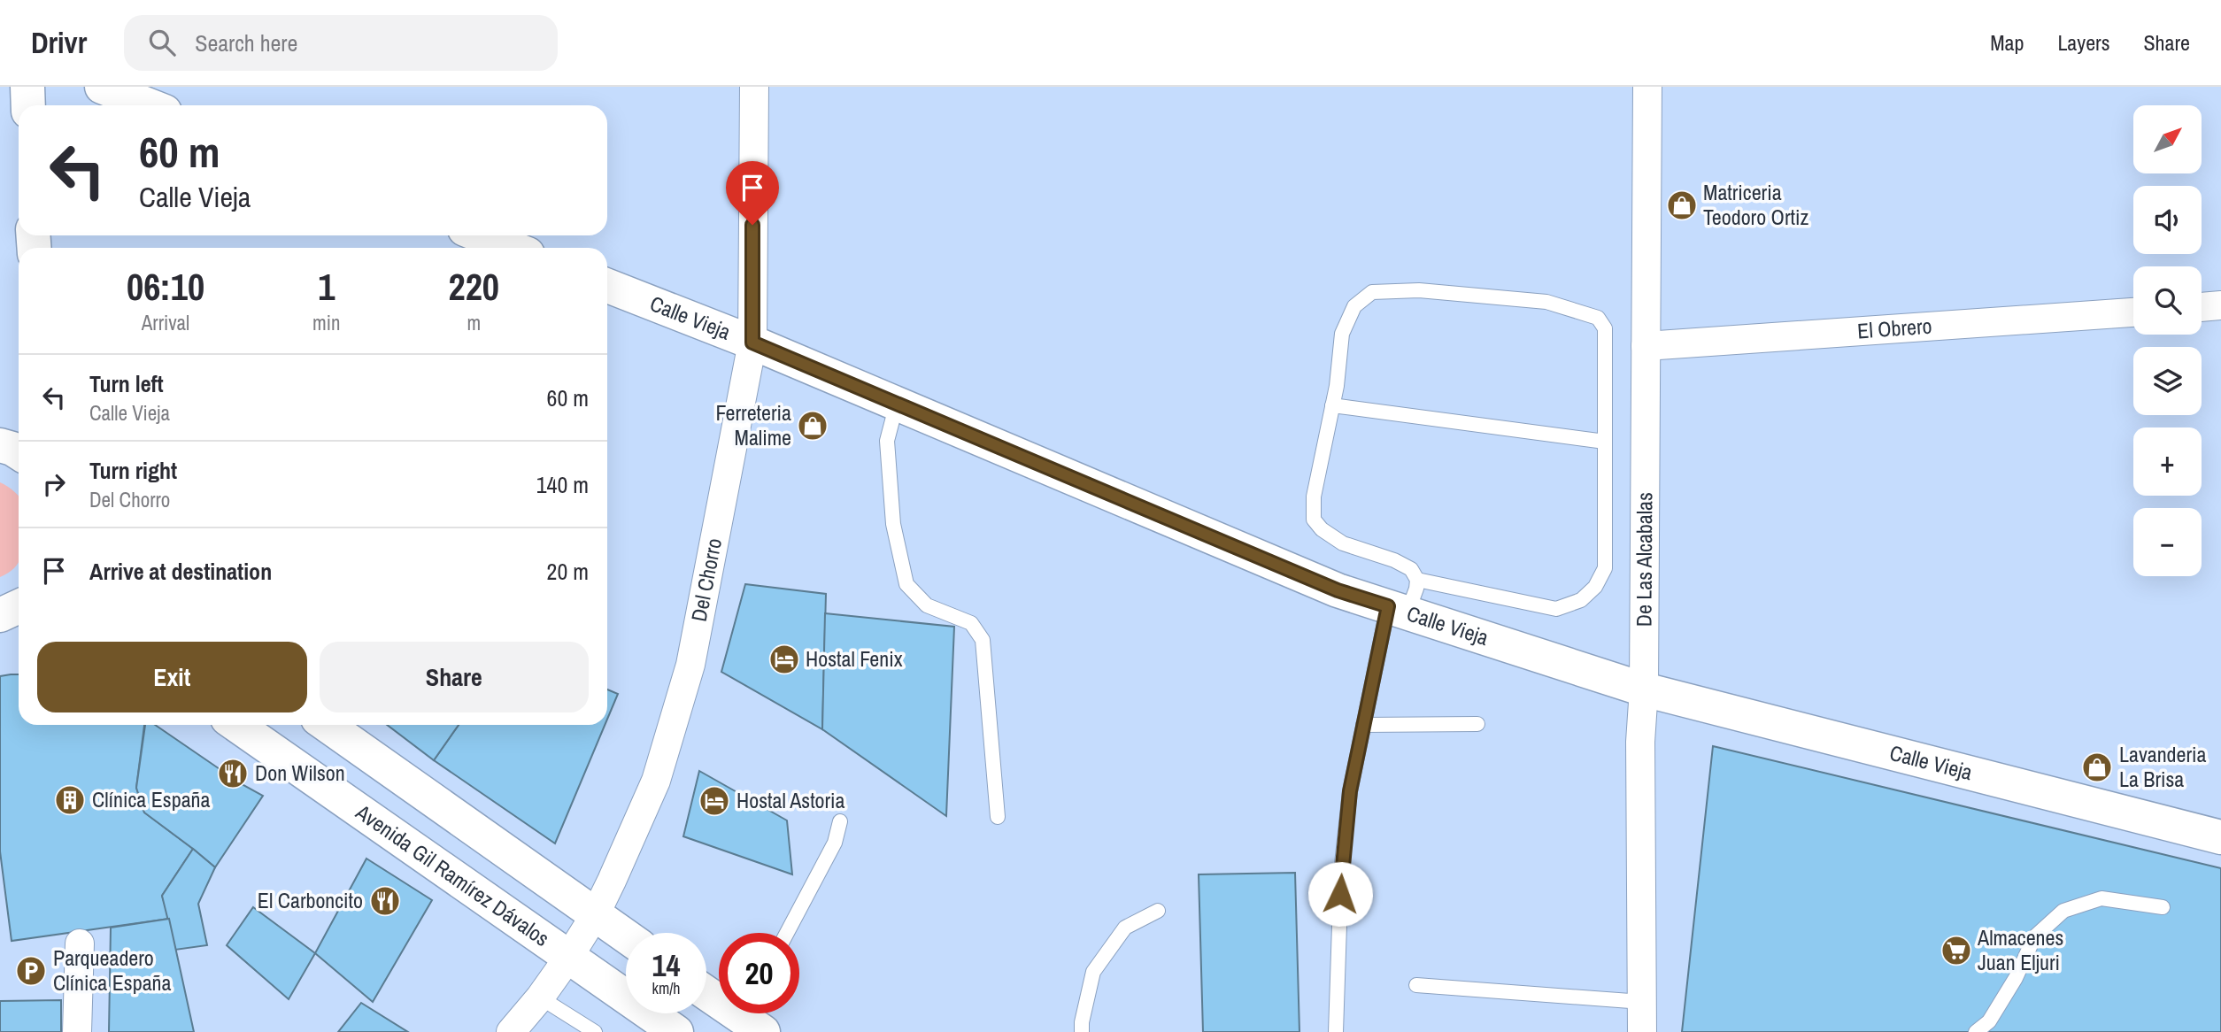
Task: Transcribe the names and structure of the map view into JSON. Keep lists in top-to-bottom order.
{
  "streets": {
    "main road": ["Calle Vieja", "Avenida Gil Ramírez Dávalos"],
    "street": ["El Obrero", "De Las Alcabalas", "Del Chorro"]
  },
  "crossings": [
    ["Calle Vieja", "De Las Alcabalas"],
    ["Calle Vieja", "Del Chorro"],
    ["El Obrero", "De Las Alcabalas"],
    ["Del Chorro", "Avenida Gil Ramírez Dávalos"]
  ],
  "places": {
    "shop": ["Matriceria Teodoro Ortiz", "Ferreteria Malime", "Lavanderia La Brisa"],
    "hotel": ["Hostal Fenix", "Hostal Astoria"],
    "restaurant": ["Don Wilson", "El Carboncito"],
    "building": ["Clínica España"],
    "supermarket": ["Almacenes Juan Eljuri"],
    "parking": ["Parqueadero Clínica España"]
  },
  "north": "top right",
  "page": {
    "header": "Drivr",
    "search": "Search here",
    "nav": ["Map", "Layers", "Share"],
    "map_buttons": ["+", "−"],
    "turn": ["60 m", "Calle Vieja"],
    "eta": [
      "06:10",
      "Arrival",
      "1",
      "min",
      "220",
      "m"
    ],
    "list": [
      {
        "name": "Turn left",
        "note": "Calle Vieja",
        "value": "60 m"
      },
      {
        "name": "Turn right",
        "note": "Del Chorro",
        "value": "140 m"
      },
      {
        "name": "Arrive at destination",
        "value": "20 m"
      }
    ],
    "buttons": ["Exit", "Share"],
    "speed": "14 km/h",
    "limit": "20"
  }
}
